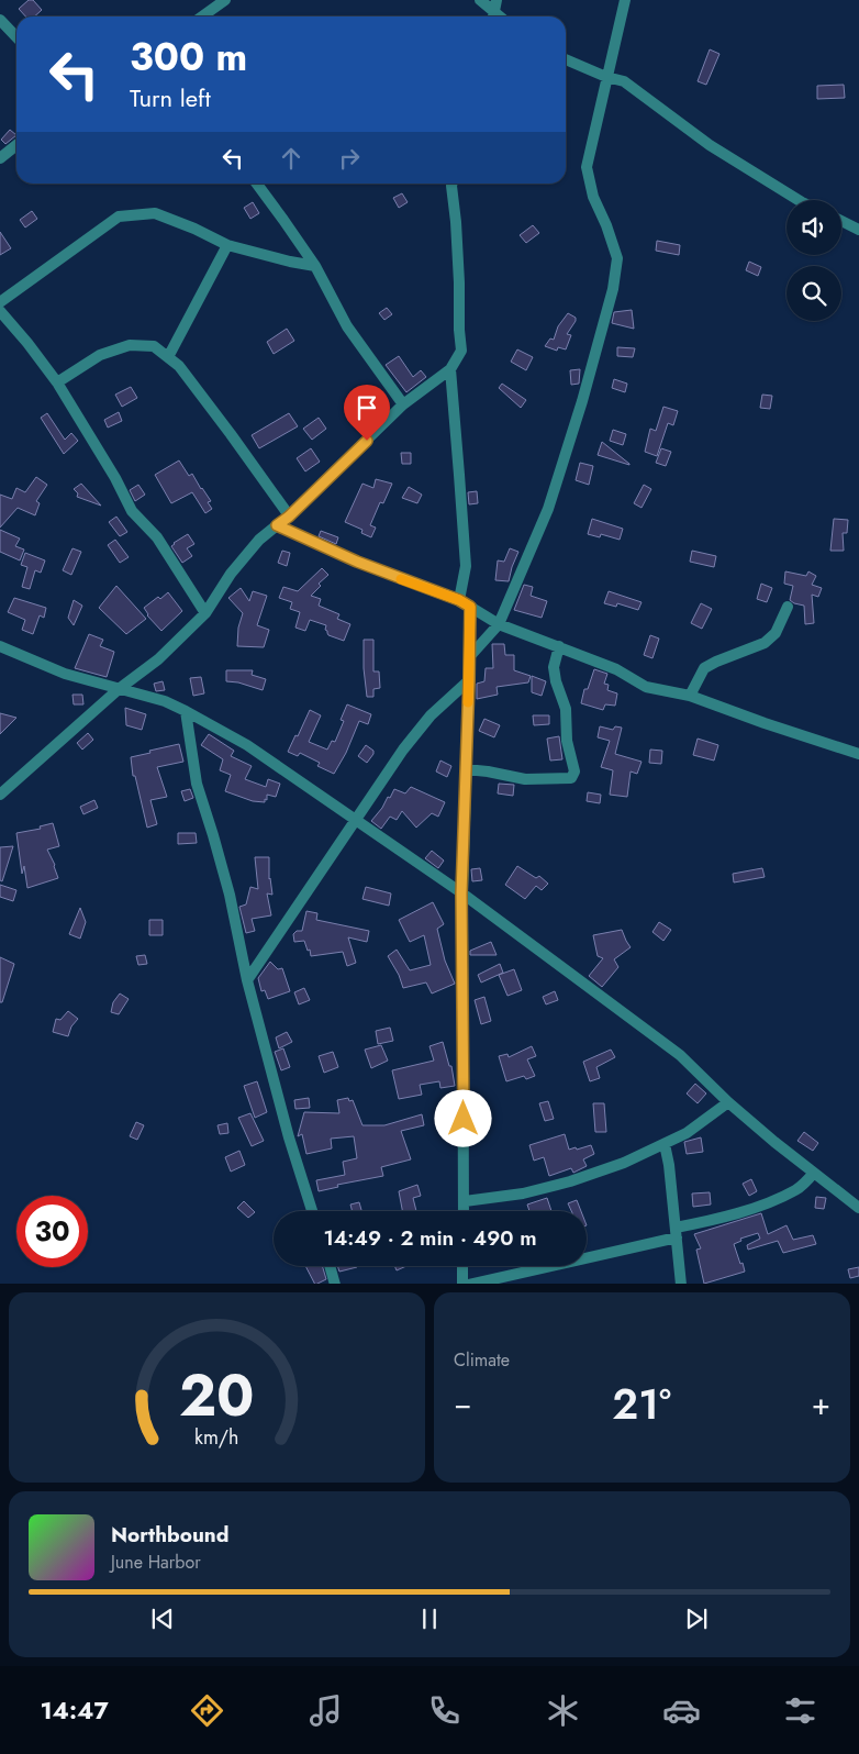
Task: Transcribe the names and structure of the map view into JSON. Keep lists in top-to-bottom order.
{
  "page": {
    "turn": ["300 m", "Turn left"],
    "limit": "30",
    "trip": "14:49 · 2 min · 490 m",
    "tile": "Climate",
    "heat": ["−", "21°", "+"],
    "song": ["Northbound", "June Harbor"],
    "tabs": "14:47",
    "gauge": ["20", "km/h"]
  }
}
